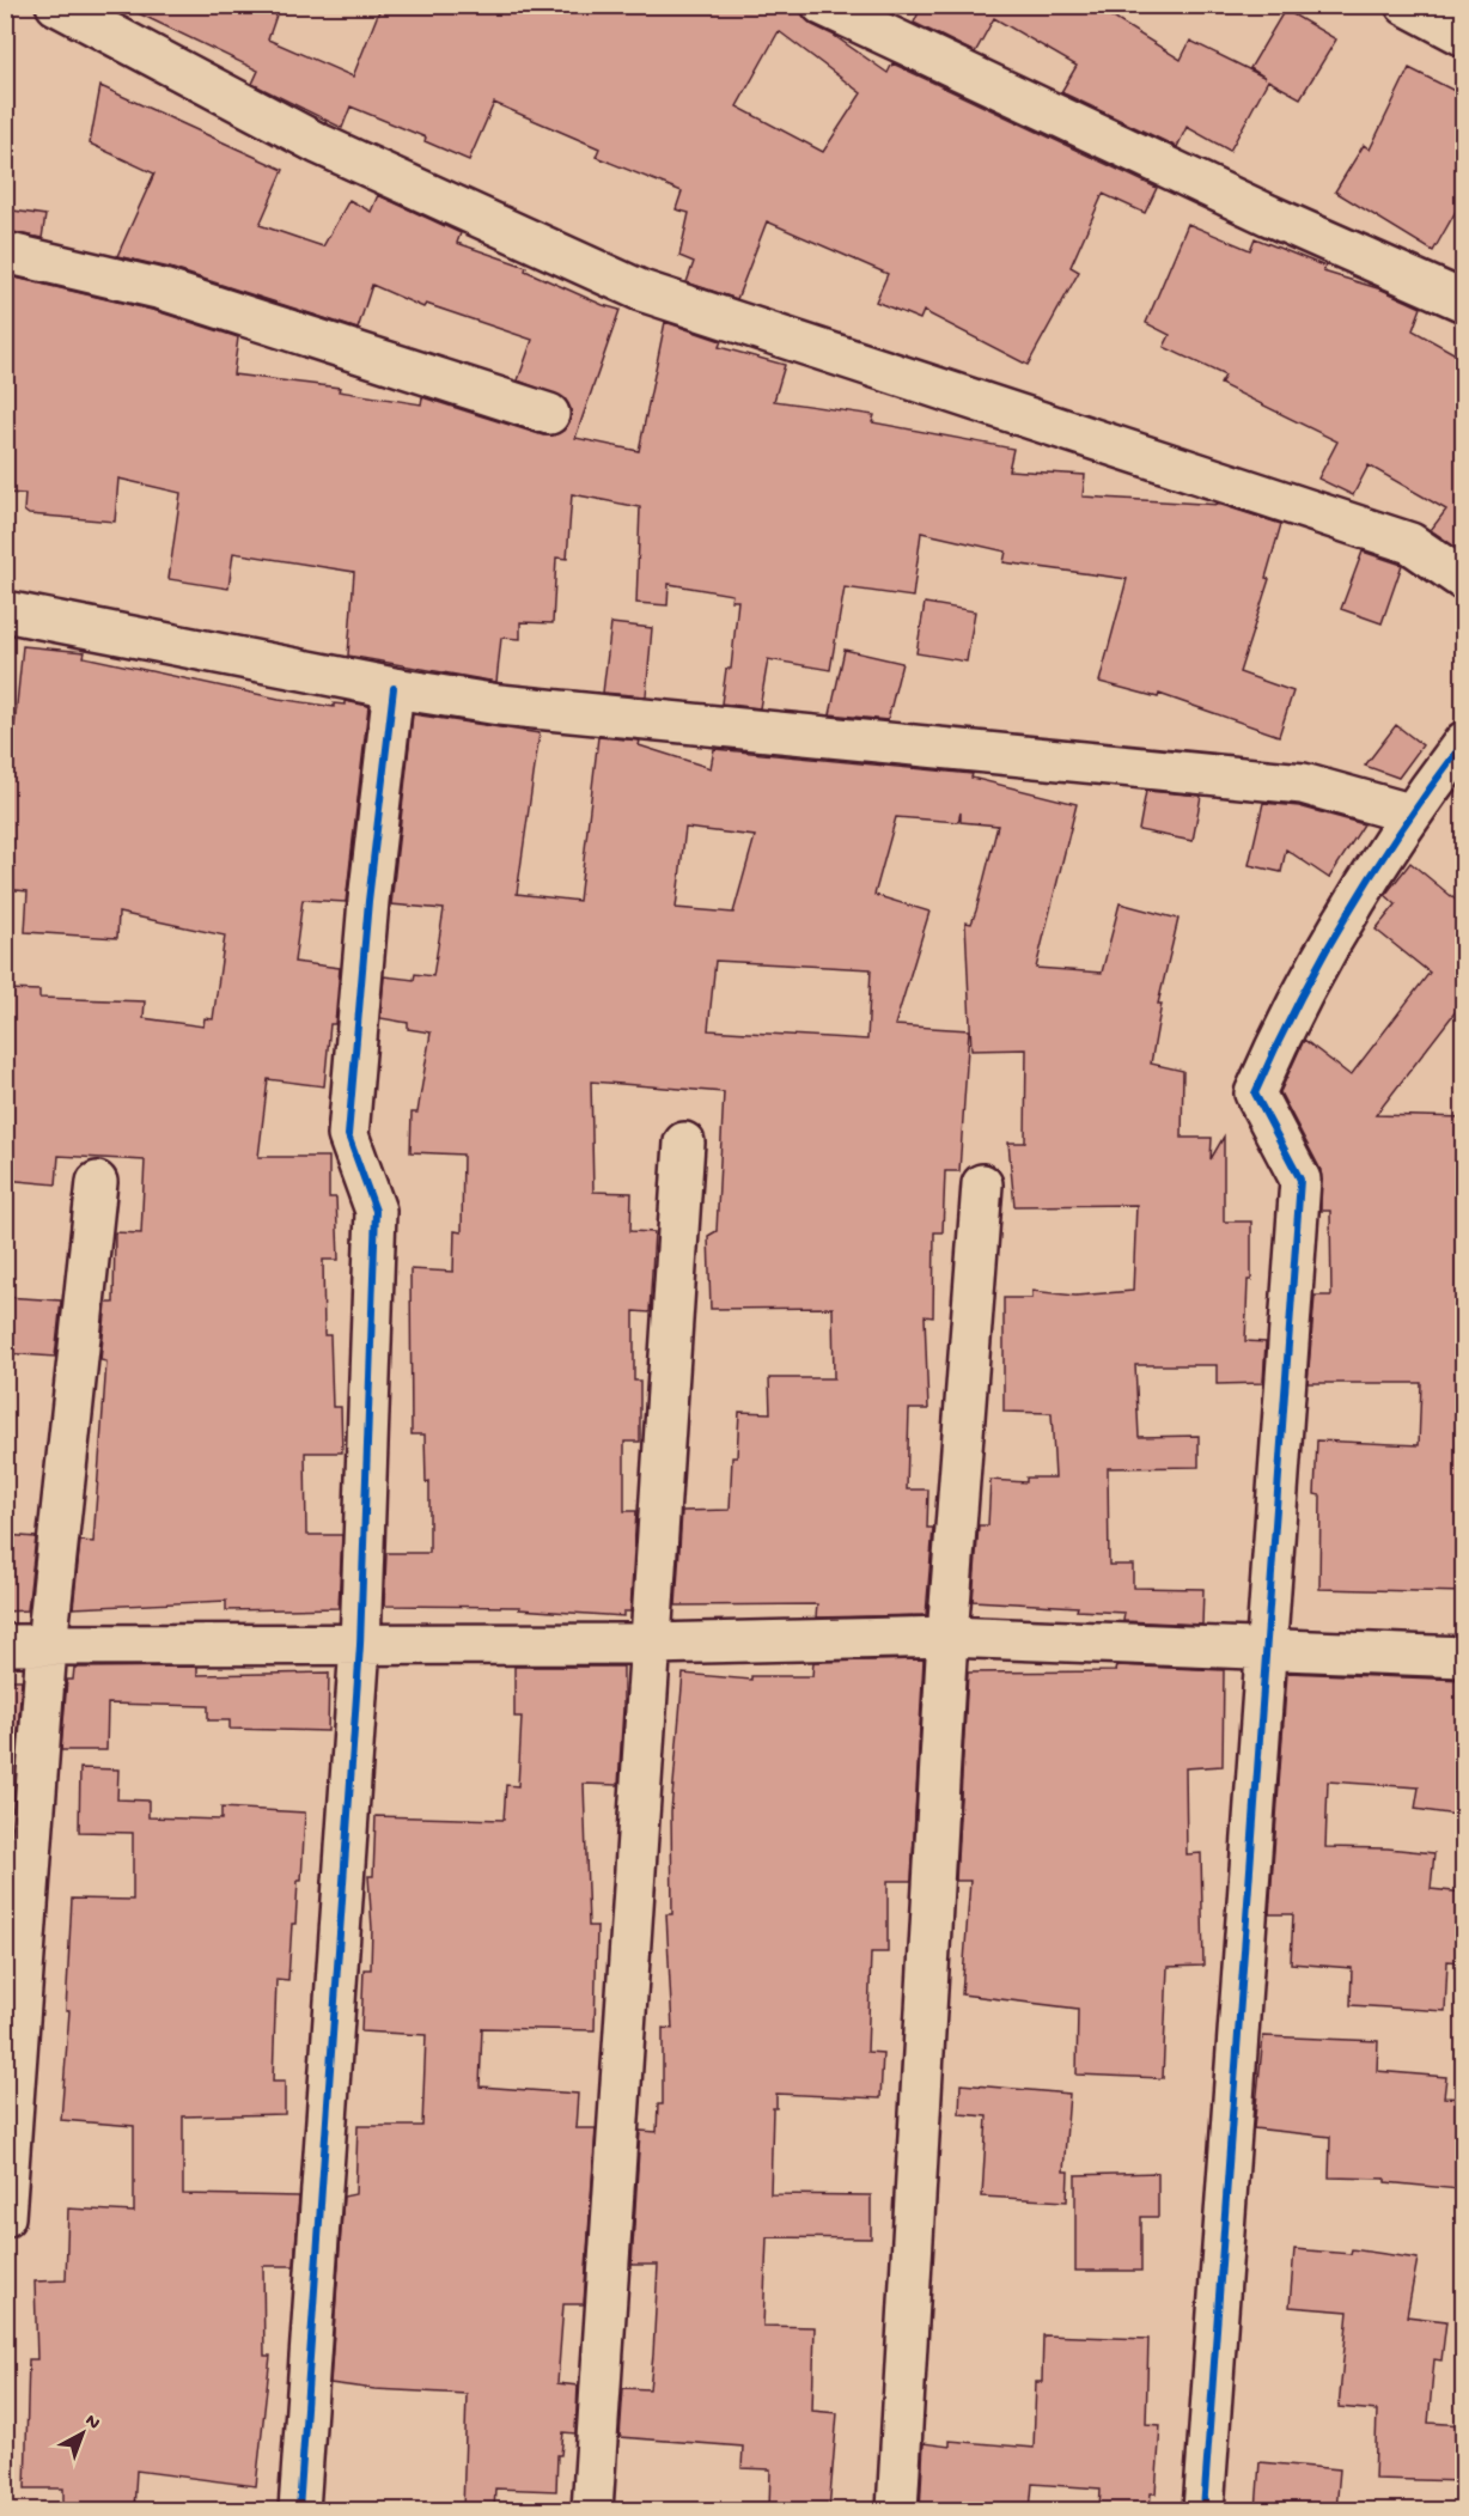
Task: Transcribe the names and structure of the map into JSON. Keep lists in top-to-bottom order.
{
  "north": "top right"
}
